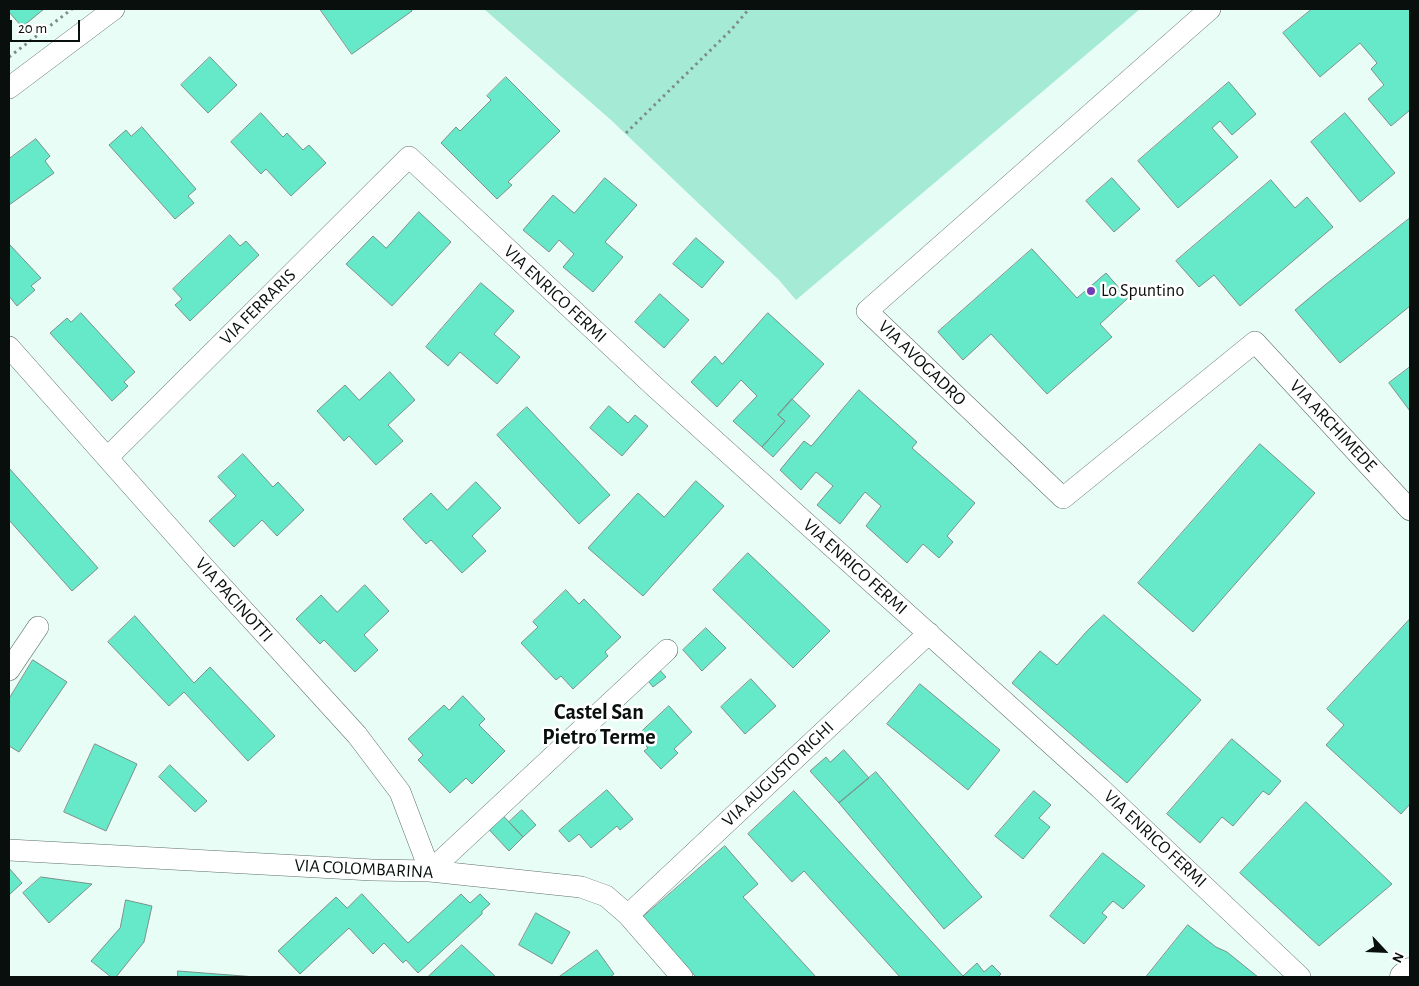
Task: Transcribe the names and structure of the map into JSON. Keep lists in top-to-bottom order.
{
  "streets": {
    "street": [
      "VIA ENRICO FERMI",
      "VIA FERRARIS",
      "VIA AVOGADRO",
      "VIA ARCHIMEDE",
      "VIA PACINOTTI",
      "VIA AUGUSTO RIGHI",
      "VIA COLOMBARINA"
    ]
  },
  "crossings": [
    ["VIA ENRICO FERMI", "VIA FERRARIS"],
    ["VIA ENRICO FERMI", "VIA AUGUSTO RIGHI"],
    ["VIA FERRARIS", "VIA PACINOTTI"],
    ["VIA AVOGADRO", "VIA ARCHIMEDE"],
    ["VIA PACINOTTI", "VIA COLOMBARINA"],
    ["VIA AUGUSTO RIGHI", "VIA COLOMBARINA"]
  ],
  "districts": ["Castel San Pietro Terme"],
  "places": ["Lo Spuntino"],
  "scale_bar": "20 m",
  "north": "bottom right"
}
